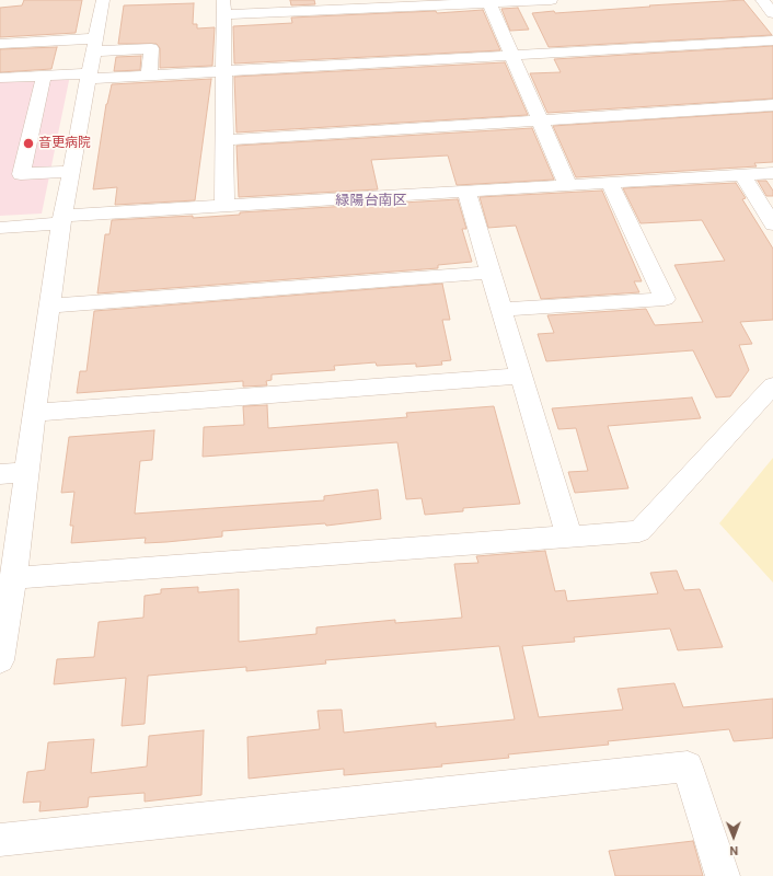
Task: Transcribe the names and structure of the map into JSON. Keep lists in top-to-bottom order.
{
  "districts": ["緑陽台南区"],
  "places": ["音更病院"],
  "north": "bottom"
}
